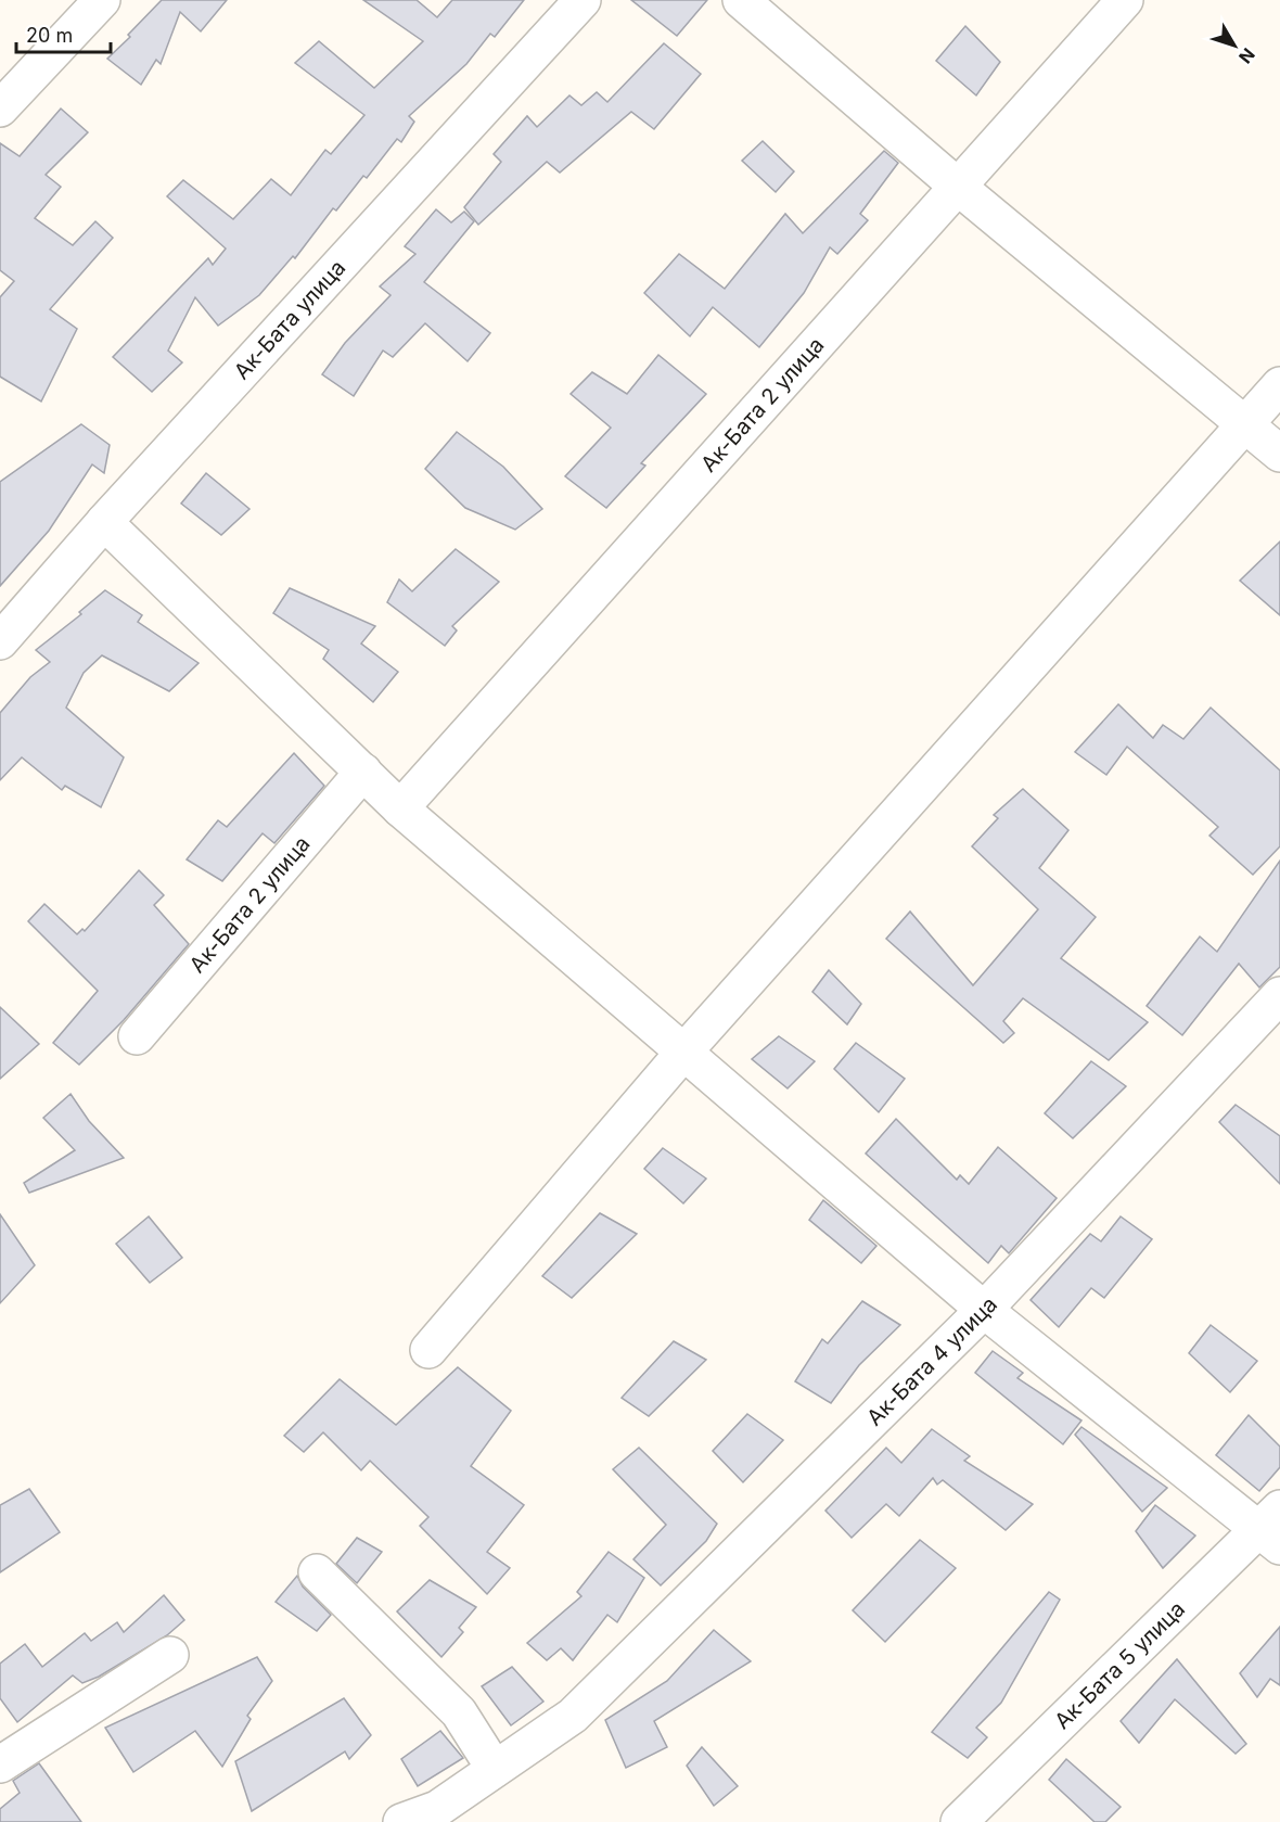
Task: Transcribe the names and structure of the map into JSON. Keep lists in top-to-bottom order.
{
  "streets": {
    "street": [
      "Ак-Бата улица",
      "Ак-Бата 2 улица",
      "Ак-Бата 4 улица",
      "Ак-Бата 5 улица"
    ]
  },
  "scale_bar": "20 m",
  "north": "bottom right"
}
